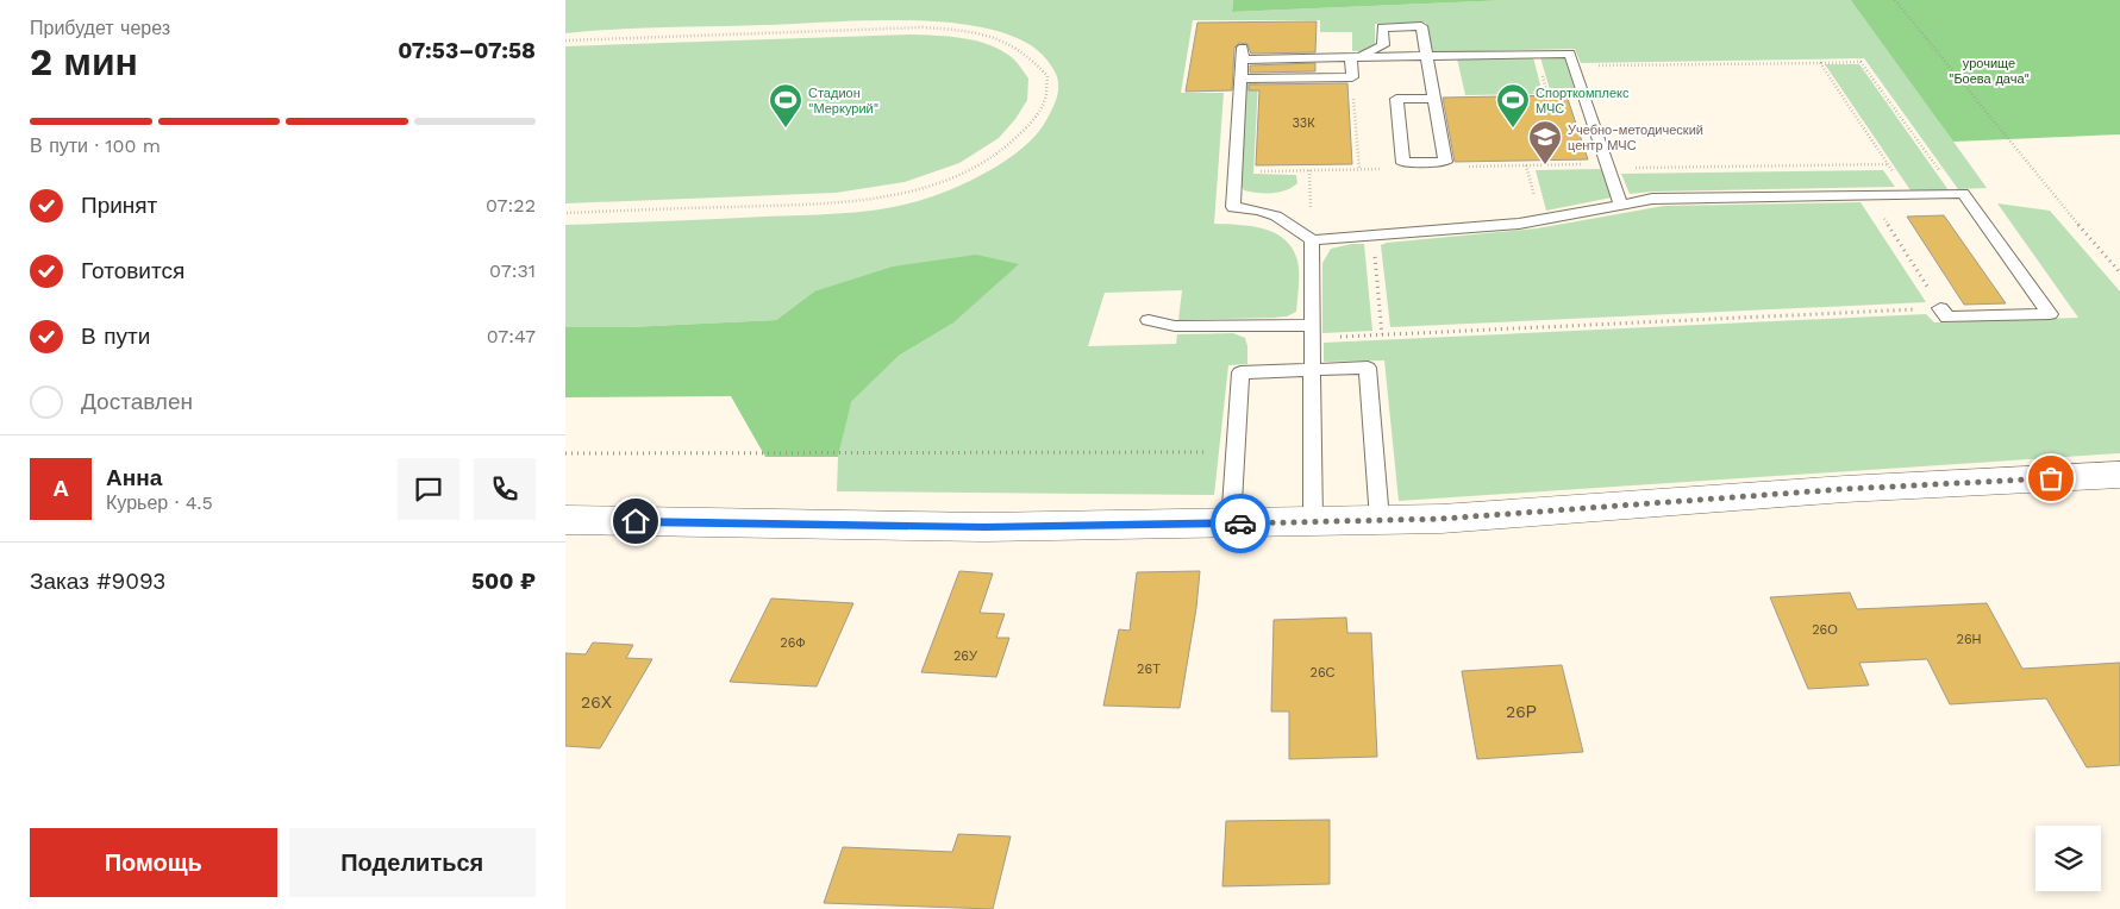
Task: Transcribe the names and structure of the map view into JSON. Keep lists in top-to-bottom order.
{
  "parks": ["урочище \"Боева дача\""],
  "places": {
    "sports": ["Стадион \"Меркурий\"", "Спорткомплекс МЧС"],
    "school or university": ["Учебно-методический центр МЧС"]
  },
  "house_numbers": [
    "33К",
    "26О",
    "26Н",
    "26Ф",
    "26У",
    "26Т",
    "26С",
    "26Х",
    "26Р"
  ],
  "page": {
    "heading": ["2 мин", "Прибудет через", "07:53–07:58"],
    "panel": [
      "Анна",
      "Курьер · 4.5",
      "Заказ #9093",
      "500 ₽"
    ],
    "bar": "В пути · 100 m",
    "list": [
      ["Принят", "07:22"],
      ["Готовится", "07:31"],
      ["В пути", "07:47"],
      "Доставлен"
    ],
    "round": "А",
    "buttons": ["Помощь", "Поделиться"]
  }
}
